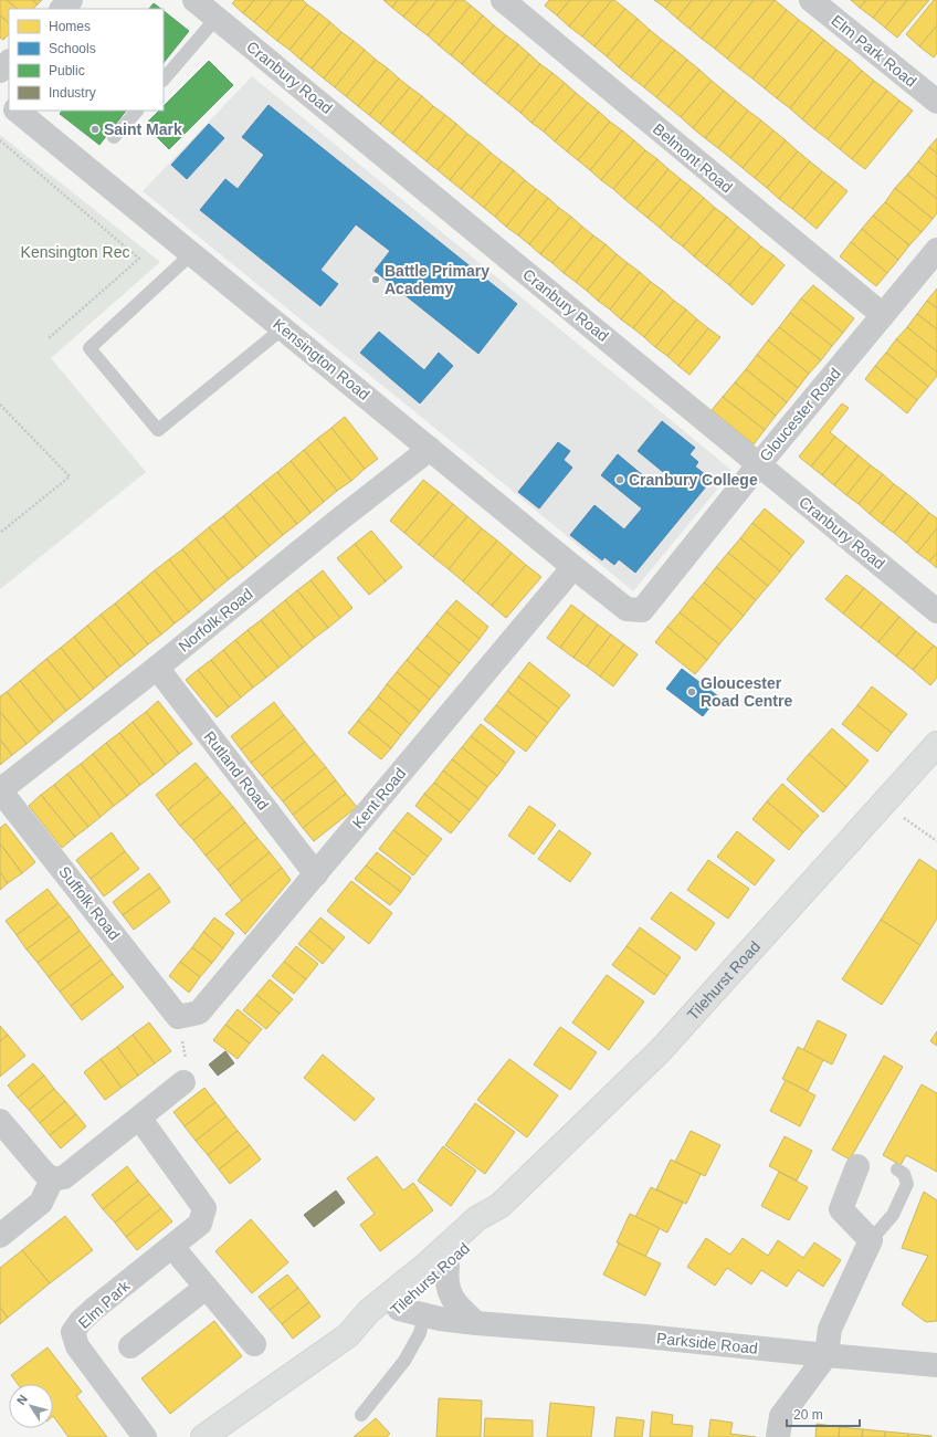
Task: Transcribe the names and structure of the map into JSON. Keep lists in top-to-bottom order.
{
  "streets": {
    "street": [
      "Elm Park Road",
      "Cranbury Road",
      "Belmont Road",
      "Kensington Road",
      "Gloucester Road",
      "Norfolk Road",
      "Rutland Road",
      "Kent Road",
      "Suffolk Road",
      "Tilehurst Road",
      "Elm Park",
      "Parkside Road"
    ]
  },
  "crossings": [
    ["Cranbury Road", "Gloucester Road"],
    ["Belmont Road", "Gloucester Road"],
    ["Kensington Road", "Gloucester Road"],
    ["Kensington Road", "Norfolk Road"],
    ["Kensington Road", "Kent Road"],
    ["Norfolk Road", "Rutland Road"],
    ["Norfolk Road", "Suffolk Road"],
    ["Rutland Road", "Kent Road"],
    ["Kent Road", "Suffolk Road"],
    ["Tilehurst Road", "Parkside Road"]
  ],
  "parks": ["Kensington Rec"],
  "places": [
    "Saint Mark",
    "Battle Primary Academy",
    "Cranbury College",
    "Gloucester Road Centre"
  ],
  "legend": [
    "Homes",
    "Schools",
    "Public",
    "Industry"
  ],
  "scale_bar": "20 m",
  "north": "top left"
}
